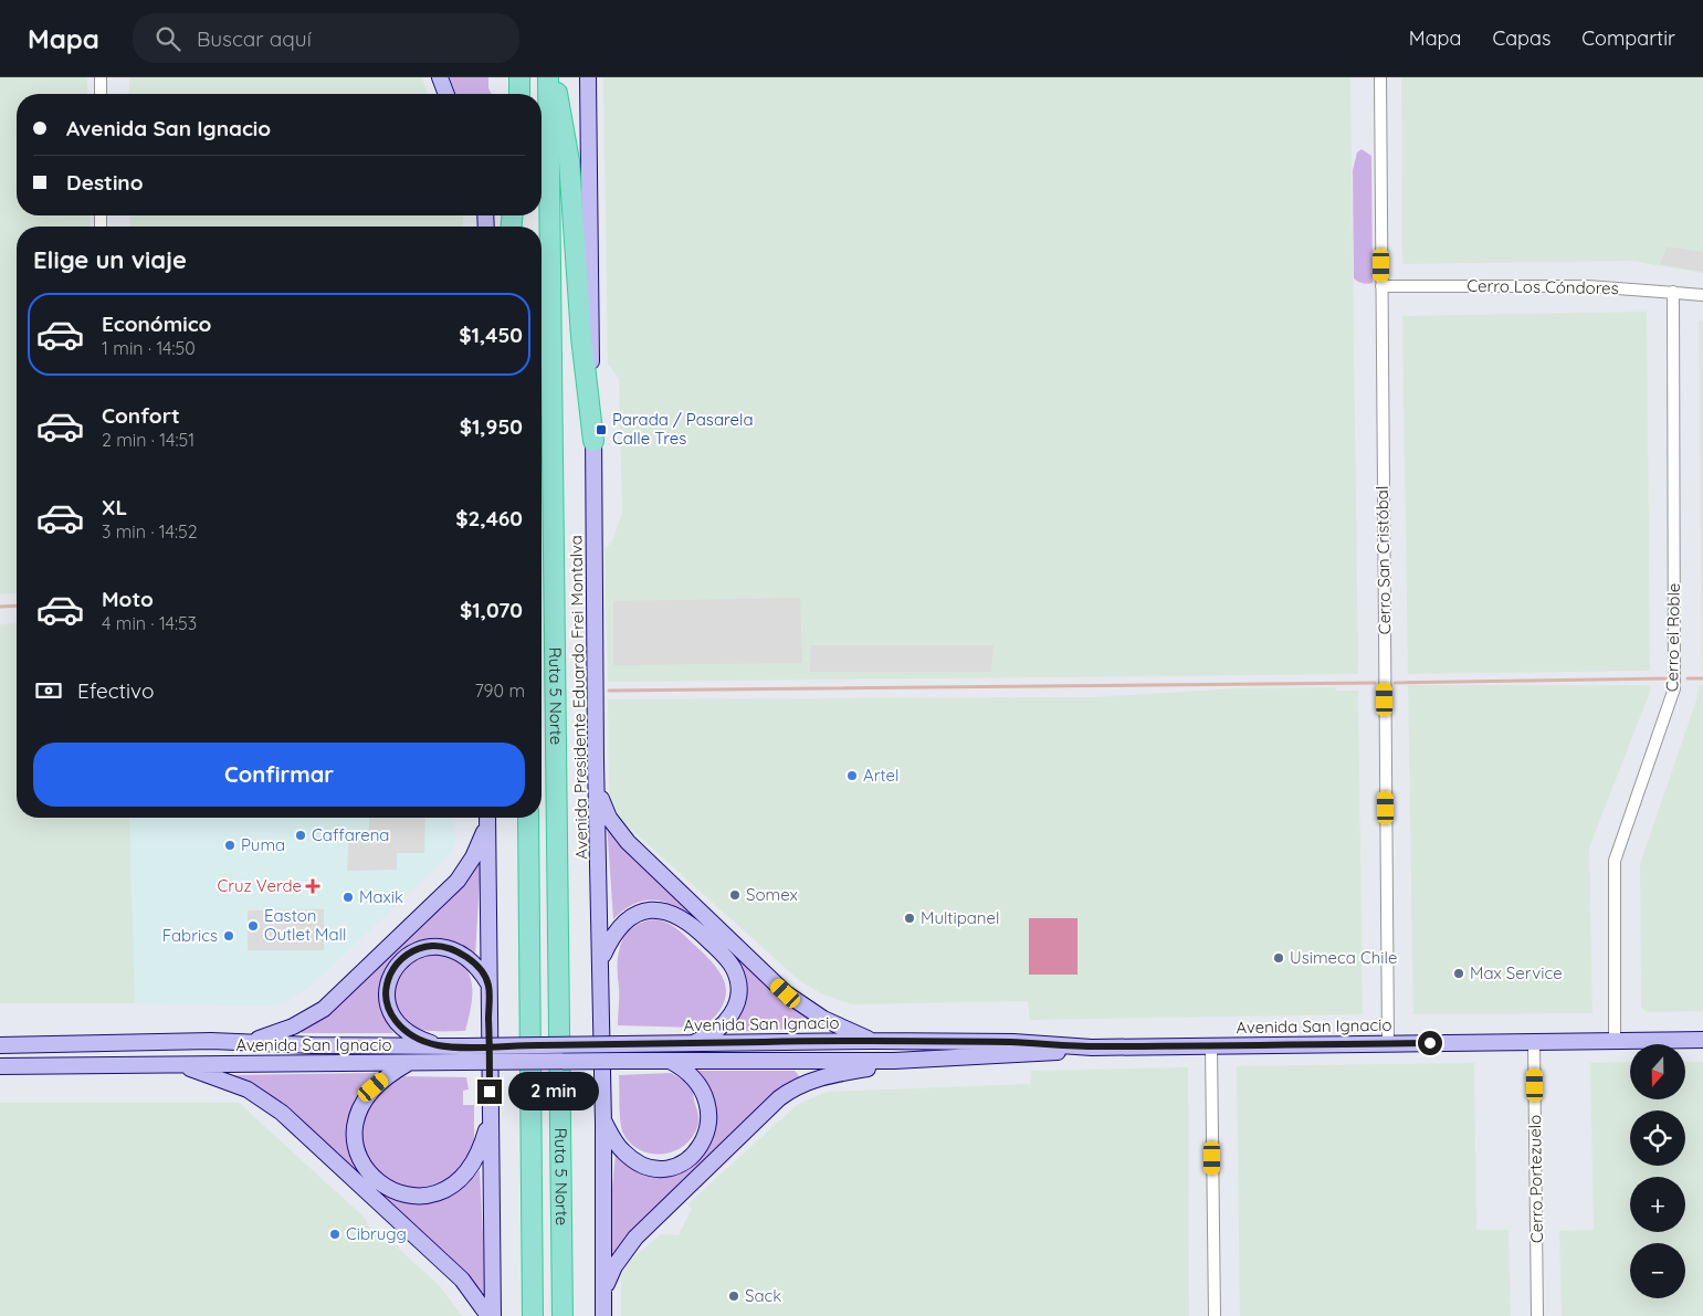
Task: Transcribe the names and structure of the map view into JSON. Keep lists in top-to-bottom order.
{
  "streets": {
    "highway": ["Ruta 5 Norte"],
    "main road": ["Avenida Presidente Eduardo Frei Montalva", "Avenida San Ignacio"],
    "street": [
      "Cerro Los Cóndores",
      "Cerro San Cristóbal",
      "Cerro el Roble",
      "Cerro Portezuelo"
    ]
  },
  "crossings": [
    ["Cerro Los Cóndores", "Cerro San Cristóbal"],
    ["Cerro Los Cóndores", "Cerro el Roble"],
    ["Cerro San Cristóbal", "Avenida San Ignacio"],
    ["Cerro el Roble", "Avenida San Ignacio"],
    ["Avenida San Ignacio", "Cerro Portezuelo"]
  ],
  "places": {
    "transit": ["Parada / Pasarela Calle Tres"],
    "other": [
      "Artel",
      "Caffarena",
      "Puma",
      "Somex",
      "Maxik",
      "Multipanel",
      "Easton Outlet Mall",
      "Fabrics",
      "Usimeca Chile",
      "Max Service",
      "Cibrugg",
      "Sack"
    ],
    "health": ["Cruz Verde"]
  },
  "north": "bottom",
  "page": {
    "header": "Mapa",
    "search": "Buscar aquí",
    "nav": ["Mapa", "Capas", "Compartir"],
    "banner": ["Avenida San Ignacio", "Destino"],
    "heading": "Elige un viaje",
    "list": [
      {
        "name": "Económico",
        "note": "1 min · 14:50",
        "value": "$1,450"
      },
      {
        "name": "Confort",
        "note": "2 min · 14:51",
        "value": "$1,950"
      },
      {
        "name": "XL",
        "note": "3 min · 14:52",
        "value": "$2,460"
      },
      {
        "name": "Moto",
        "note": "4 min · 14:53",
        "value": "$1,070"
      }
    ],
    "pay": ["Efectivo", "790 m"],
    "buttons": "Confirmar",
    "map_buttons": ["+", "−"],
    "bubble": "2 min"
  }
}
